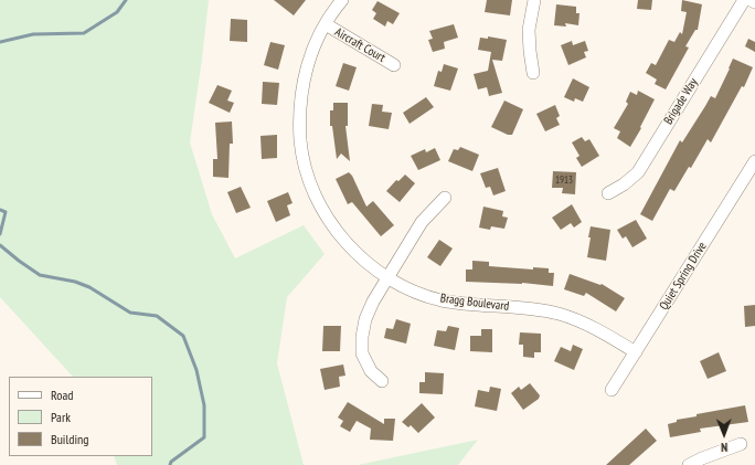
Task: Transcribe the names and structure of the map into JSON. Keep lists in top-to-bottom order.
{
  "streets": {
    "street": [
      "Aircraft Court",
      "Brigade Way",
      "Quiet Spring Drive",
      "Bragg Boulevard"
    ]
  },
  "crossings": [
    ["Aircraft Court", "Bragg Boulevard"],
    ["Quiet Spring Drive", "Bragg Boulevard"]
  ],
  "house_numbers": ["1913"],
  "legend": ["Road", "Park", "Building"],
  "north": "bottom"
}
